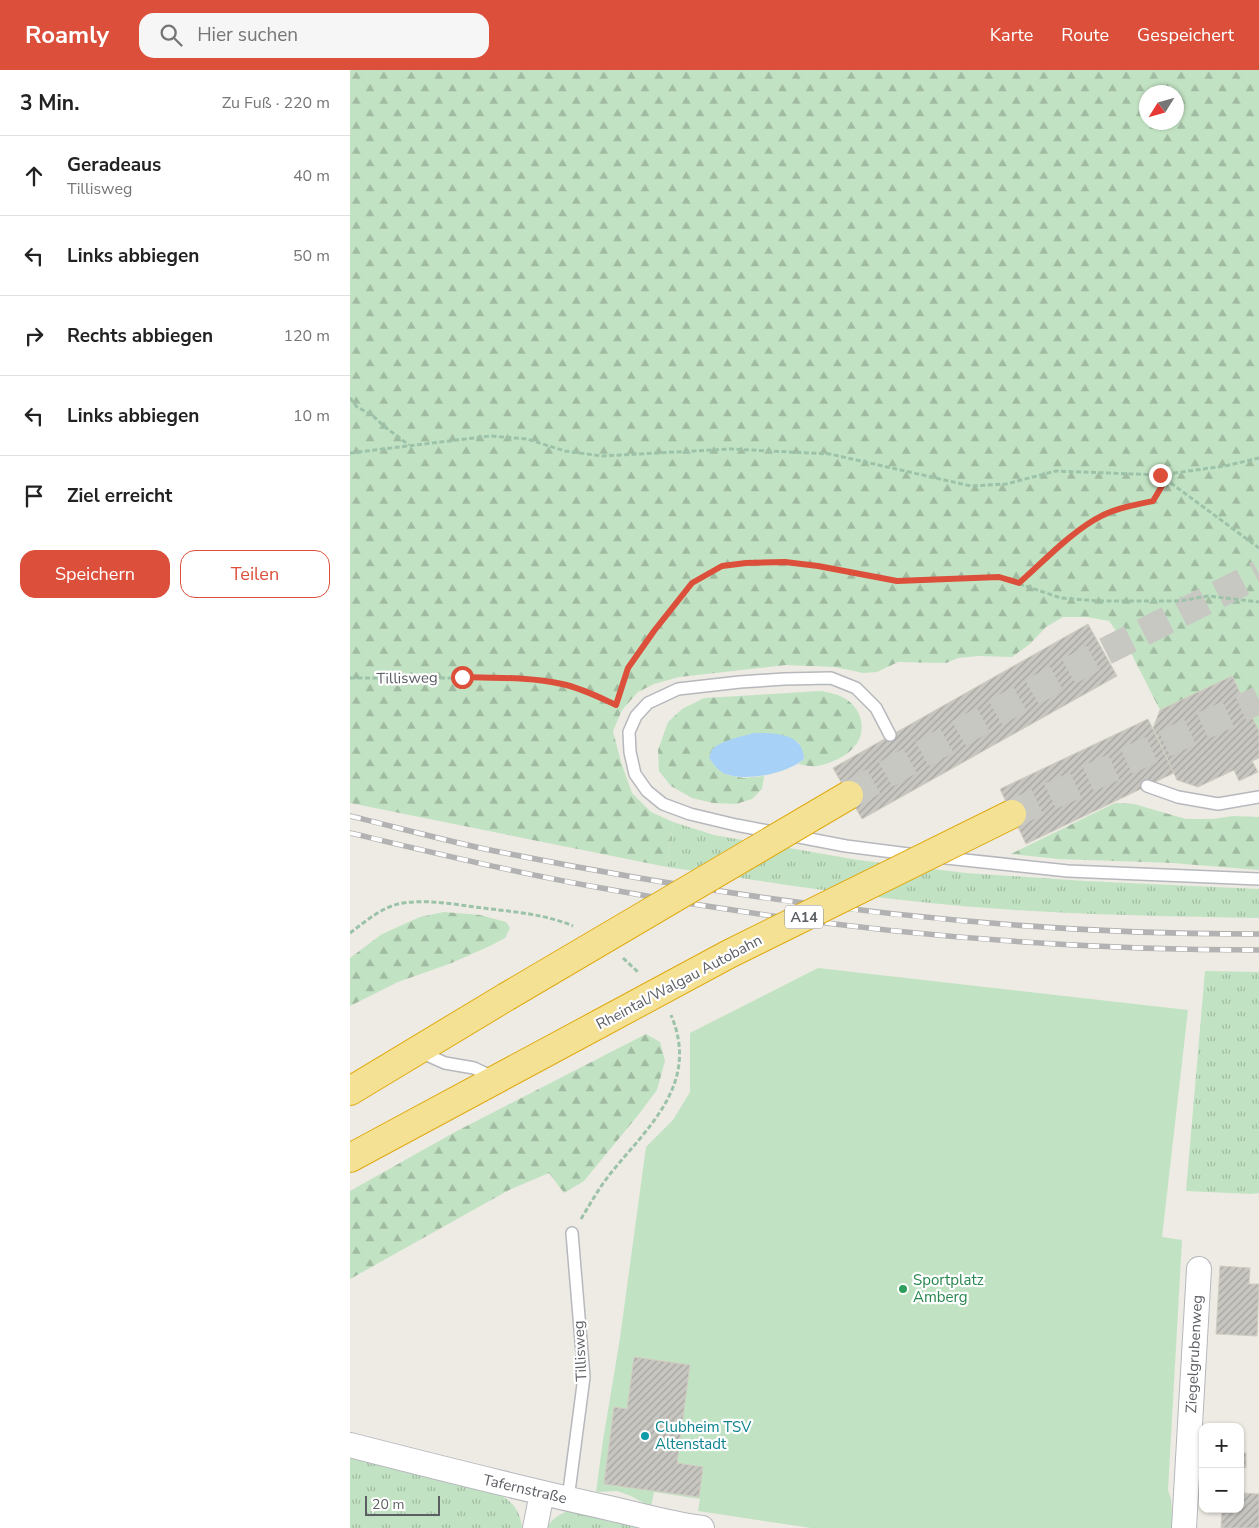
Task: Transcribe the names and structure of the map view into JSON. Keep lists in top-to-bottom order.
{
  "streets": {
    "highway": ["A14", "Rheintal/Walgau Autobahn"],
    "street": ["Ziegelgrubenweg", "Tafernstraße"],
    "lane": ["Tillisweg"]
  },
  "crossings": [
    ["Tillisweg", "Tafernstraße"]
  ],
  "places": ["Sportplatz Amberg", "Clubheim TSV Altenstadt"],
  "scale_bar": "20 m",
  "north": "bottom left",
  "page": {
    "header": "Roamly",
    "search": "Hier suchen",
    "nav": ["Karte", "Route", "Gespeichert"],
    "heading": ["3 Min.", "Zu Fuß · 220 m"],
    "list": [
      ["Geradeaus", "Tillisweg", "40 m"],
      ["Links abbiegen", "50 m"],
      ["Rechts abbiegen", "120 m"],
      ["Links abbiegen", "10 m"],
      "Ziel erreicht"
    ],
    "buttons": ["Speichern", "Teilen"],
    "map_buttons": ["+", "−"],
    "scale": "20 m"
  }
}
